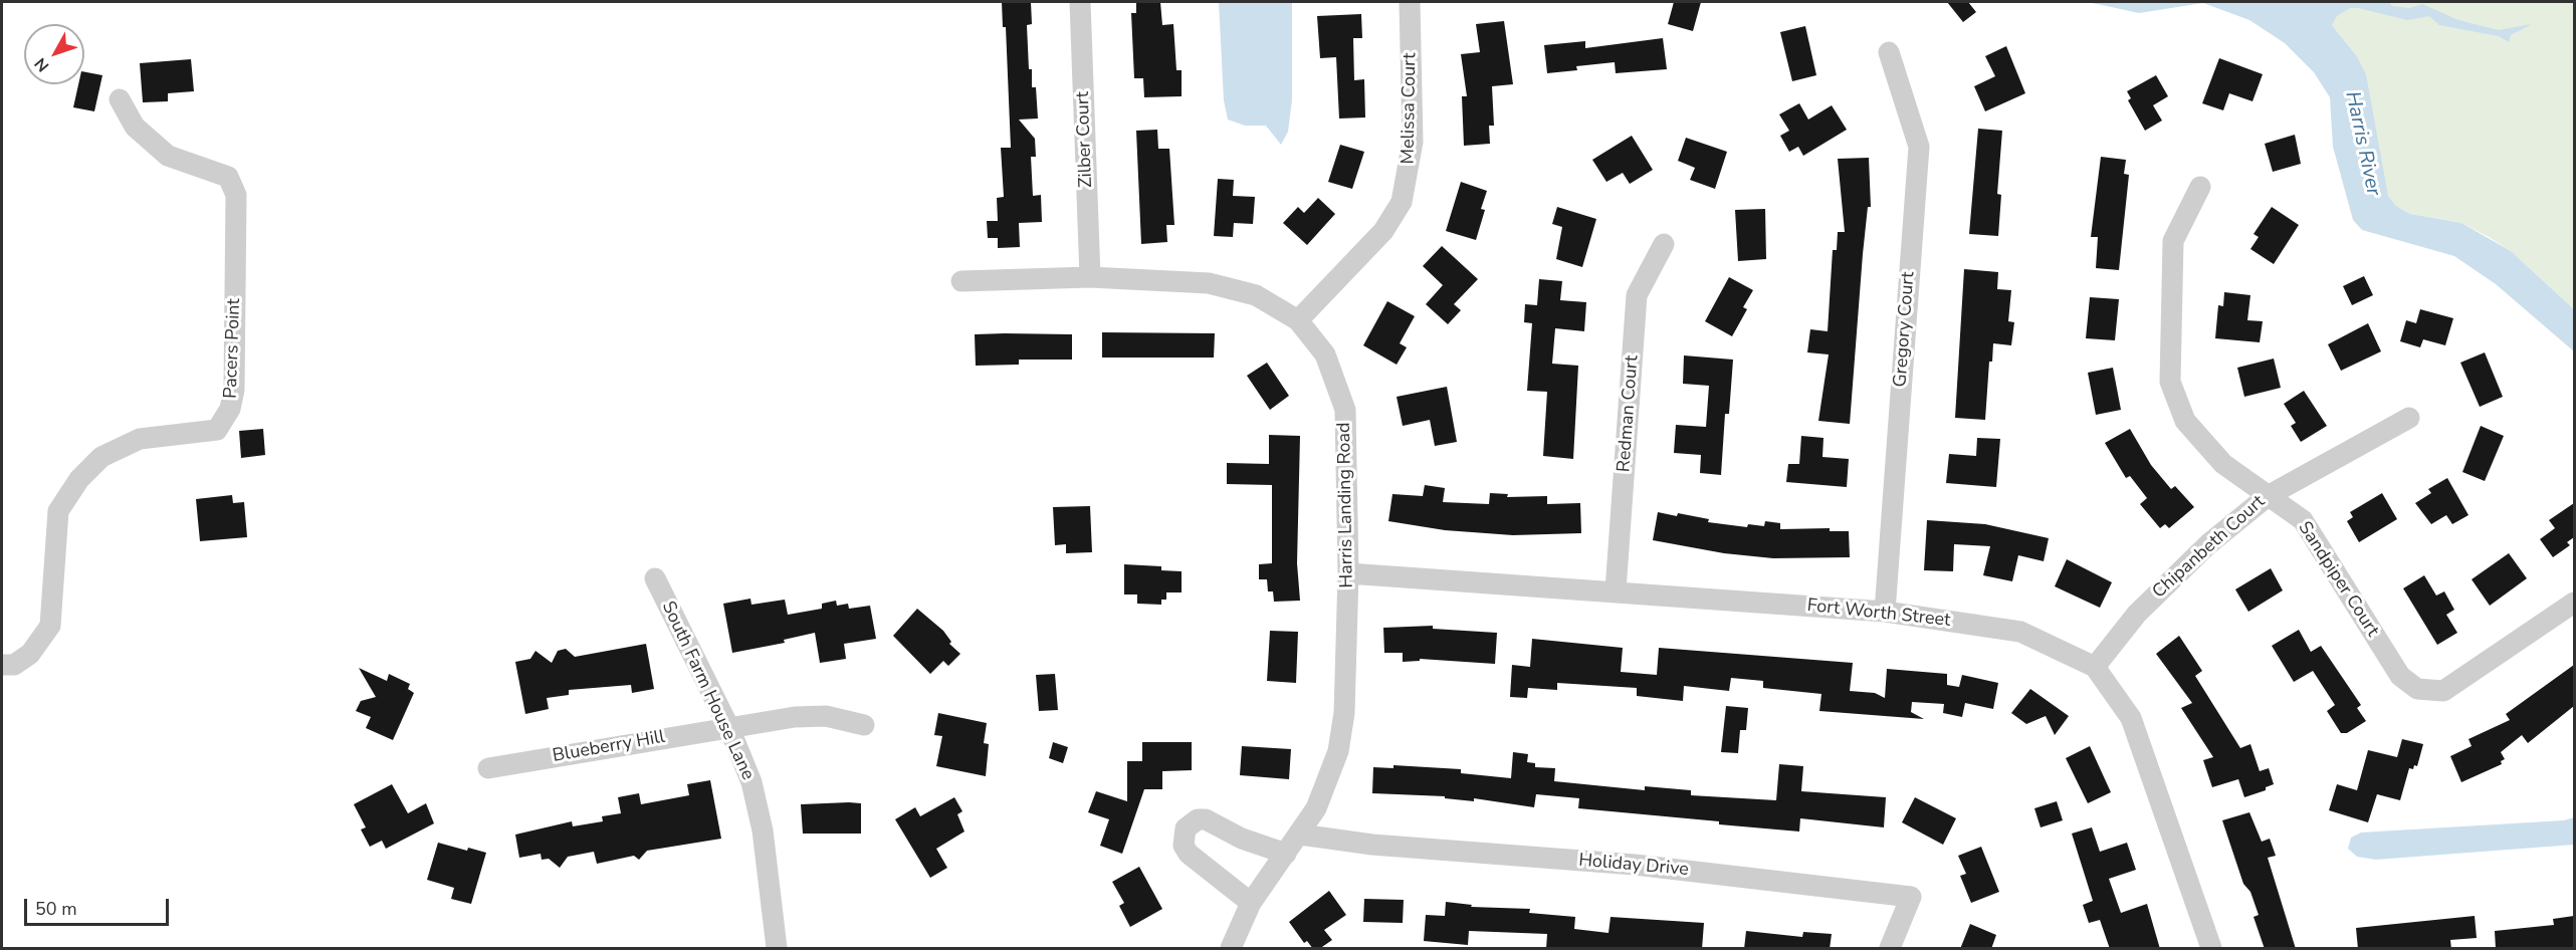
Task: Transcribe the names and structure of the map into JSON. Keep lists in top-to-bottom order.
{
  "streets": {
    "street": [
      "Melissa Court",
      "Zilber Court",
      "Gregory Court",
      "Pacers Point",
      "Redman Court",
      "Harris Landing Road",
      "Chipanbeth Court",
      "Sandpiper Court",
      "Fort Worth Street",
      "South Farm House Lane",
      "Blueberry Hill",
      "Holiday Drive"
    ]
  },
  "crossings": [
    ["Melissa Court", "Harris Landing Road"],
    ["Zilber Court", "Harris Landing Road"],
    ["Gregory Court", "Fort Worth Street"],
    ["Redman Court", "Fort Worth Street"],
    ["Harris Landing Road", "Fort Worth Street"],
    ["Harris Landing Road", "Holiday Drive"],
    ["Chipanbeth Court", "Sandpiper Court"],
    ["Chipanbeth Court", "Fort Worth Street"],
    ["South Farm House Lane", "Blueberry Hill"]
  ],
  "water": ["Harris River"],
  "scale_bar": "50 m",
  "north": "bottom left"
}
